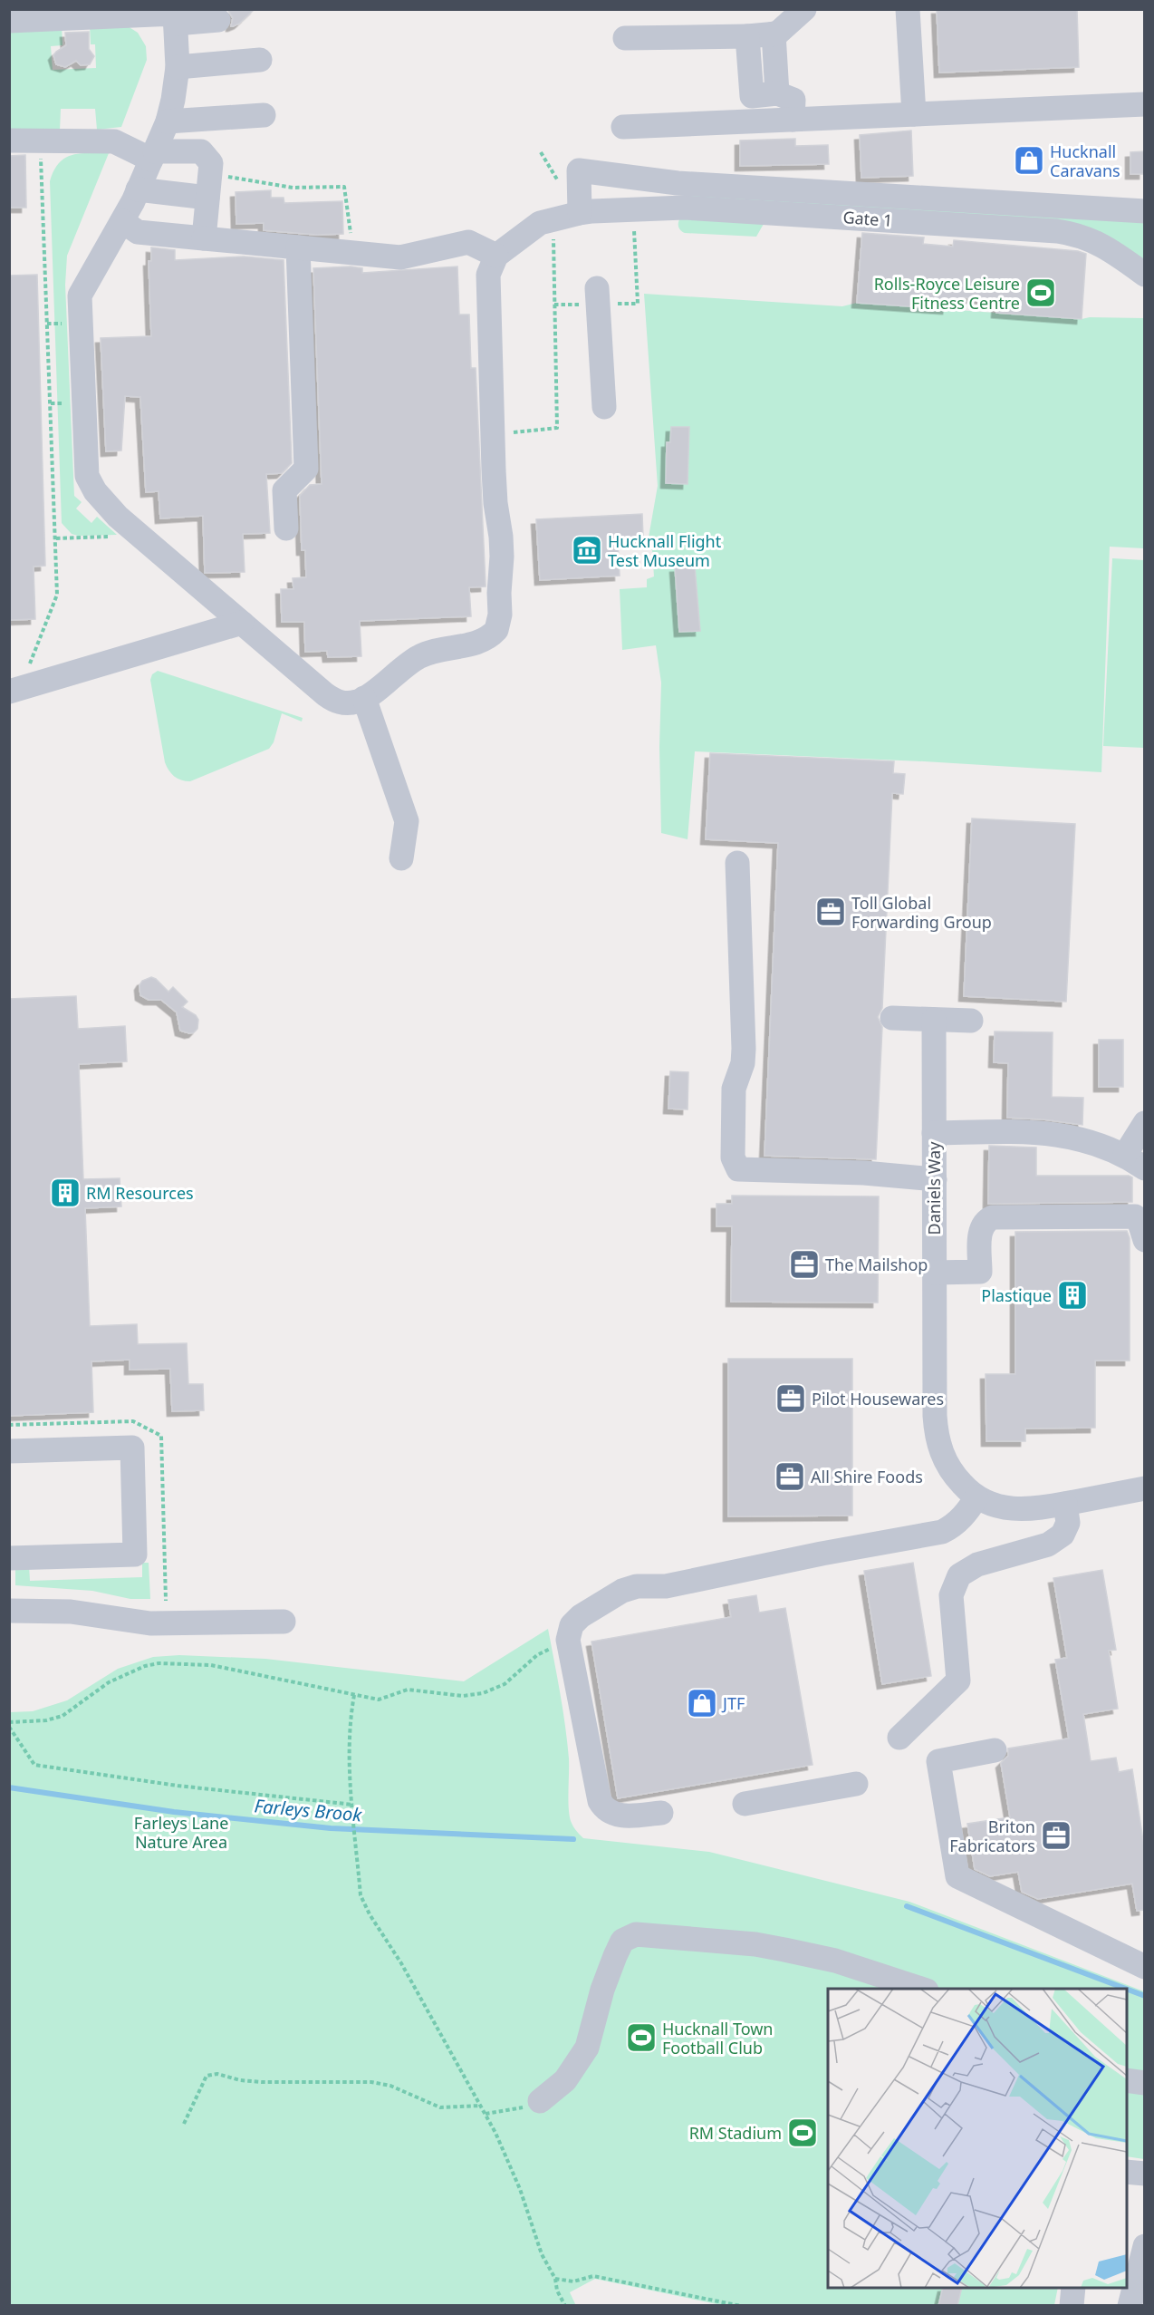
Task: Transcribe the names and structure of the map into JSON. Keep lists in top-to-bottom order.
{
  "streets": {
    "street": ["Gate 1", "Daniels Way"]
  },
  "water": ["Farleys Brook"],
  "parks": ["Farleys Lane Nature Area"],
  "places": {
    "shop": ["Hucknall Caravans", "JTF"],
    "sports": ["Rolls-Royce Leisure Fitness Centre", "Hucknall Town Football Club", "RM Stadium"],
    "museum": ["Hucknall Flight Test Museum"],
    "office": [
      "Toll Global Forwarding Group",
      "The Mailshop",
      "Pilot Housewares",
      "All Shire Foods",
      "Briton Fabricators"
    ],
    "building": ["RM Resources", "Plastique"]
  }
}
